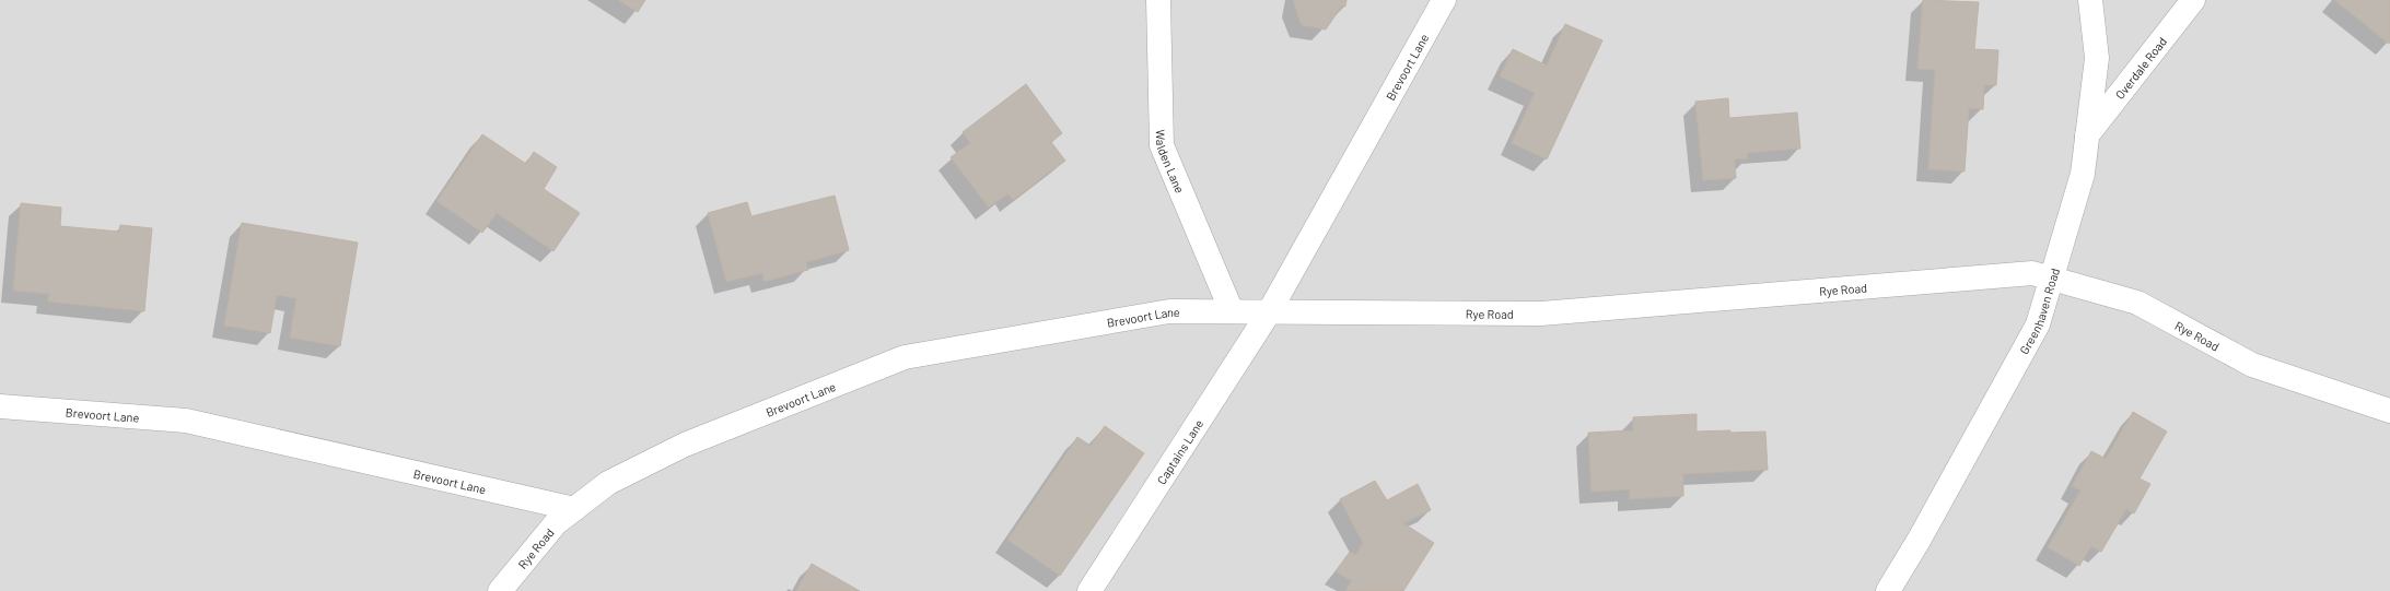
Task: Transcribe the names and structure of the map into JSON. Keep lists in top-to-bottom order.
{
  "streets": {
    "street": [
      "Brevoort Lane",
      "Overdale Road",
      "Walden Lane",
      "Rye Road",
      "Greenhaven Road",
      "Captains Lane"
    ]
  },
  "crossings": [
    ["Brevoort Lane", "Walden Lane"],
    ["Brevoort Lane", "Rye Road"],
    ["Brevoort Lane", "Captains Lane"],
    ["Overdale Road", "Greenhaven Road"],
    ["Rye Road", "Greenhaven Road"],
    ["Rye Road", "Captains Lane"]
  ]
}
